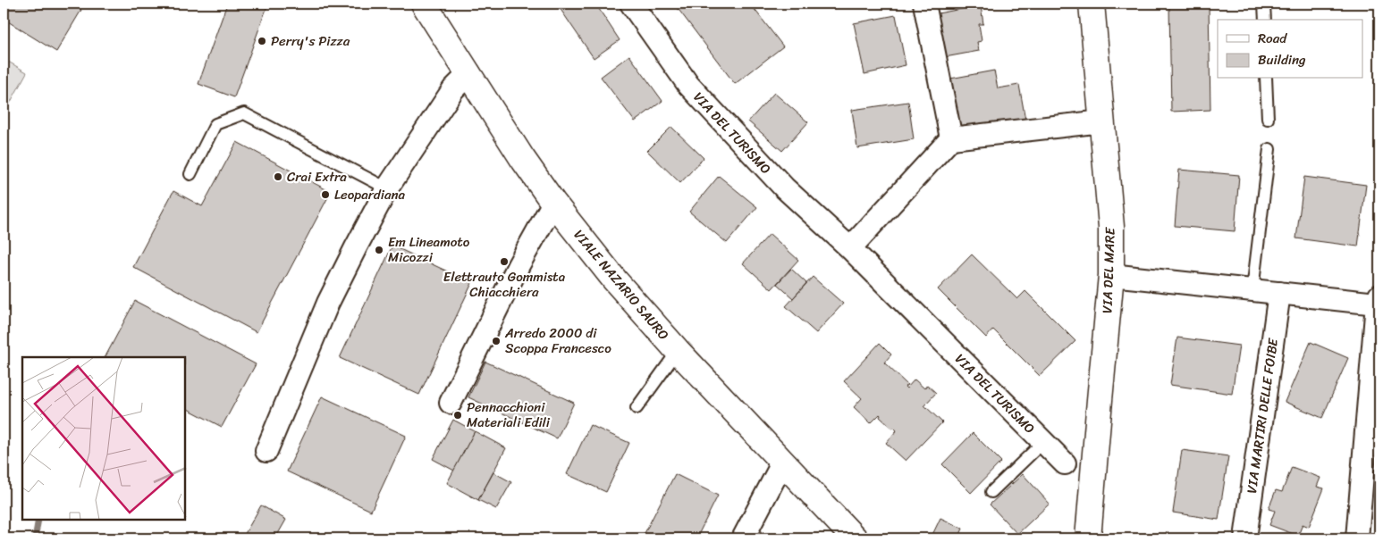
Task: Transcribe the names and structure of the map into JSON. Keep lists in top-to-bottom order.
{
  "streets": {
    "main road": ["VIA DEL MARE", "VIALE NAZARIO SAURO"],
    "street": ["VIA DEL TURISMO", "VIA MARTIRI DELLE FOIBE"]
  },
  "places": [
    "Perry's Pizza",
    "Crai Extra",
    "Leopardiana",
    "Em Lineamoto Micozzi",
    "Elettrauto Gommista Chiacchiera",
    "Arredo 2000 di Scoppa Francesco",
    "Pennacchioni Materiali Edili"
  ],
  "legend": ["Road", "Building"]
}
